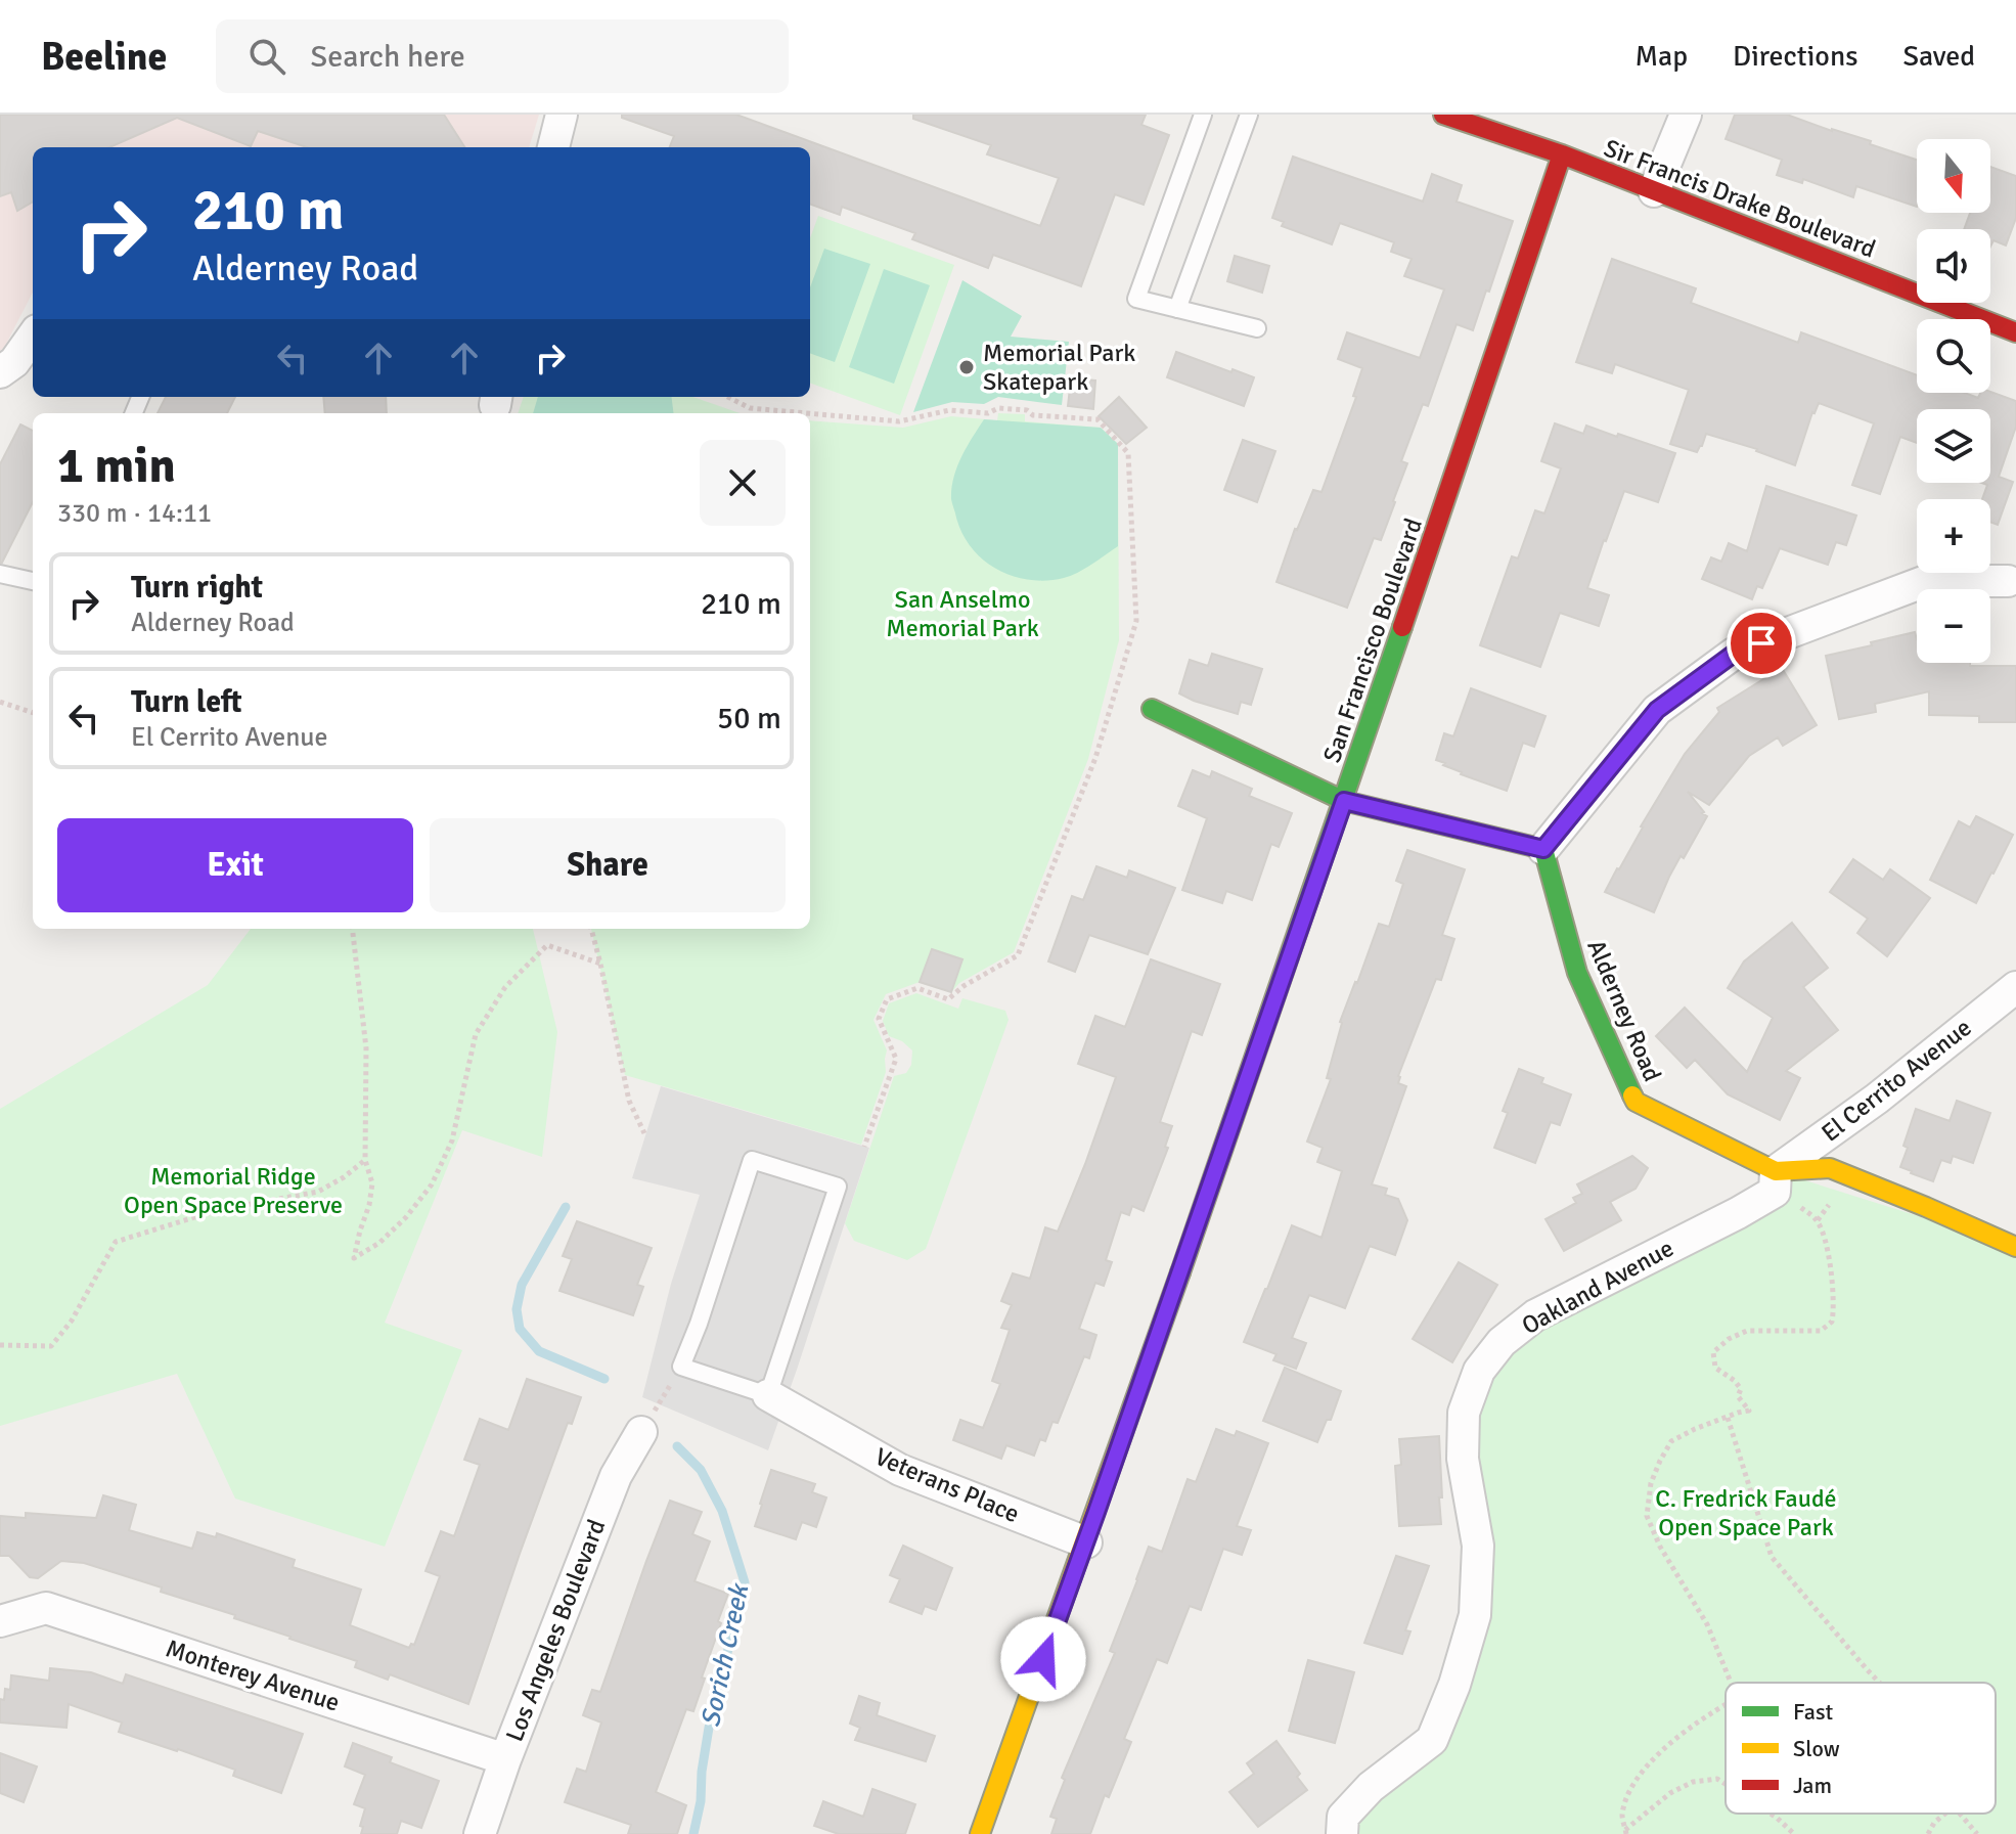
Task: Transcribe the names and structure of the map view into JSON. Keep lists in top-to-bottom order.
{
  "streets": {
    "street": [
      "Sir Francis Drake Boulevard",
      "San Francisco Boulevard",
      "Alderney Road",
      "El Cerrito Avenue",
      "Oakland Avenue",
      "Veterans Place",
      "Los Angeles Boulevard",
      "Monterey Avenue"
    ]
  },
  "crossings": [
    ["Sir Francis Drake Boulevard", "San Francisco Boulevard"],
    ["San Francisco Boulevard", "Veterans Place"],
    ["Alderney Road", "El Cerrito Avenue"],
    ["Alderney Road", "Oakland Avenue"],
    ["El Cerrito Avenue", "Oakland Avenue"],
    ["Los Angeles Boulevard", "Monterey Avenue"]
  ],
  "water": ["Sorich Creek"],
  "parks": ["San Anselmo Memorial Park", "Memorial Ridge Open Space Preserve", "C. Fredrick Faudé Open Space Park"],
  "places": ["Memorial Park Skatepark"],
  "legend": ["Fast", "Slow", "Jam"],
  "north": "bottom",
  "page": {
    "header": "Beeline",
    "search": "Search here",
    "nav": ["Map", "Directions", "Saved"],
    "map_buttons": ["+", "−"],
    "turn": ["210 m", "Alderney Road"],
    "heading": ["1 min", "330 m · 14:11"],
    "list": [
      {
        "name": "Turn right",
        "note": "Alderney Road",
        "value": "210 m"
      },
      {
        "name": "Turn left",
        "note": "El Cerrito Avenue",
        "value": "50 m"
      }
    ],
    "buttons": ["Exit", "Share"]
  }
}
